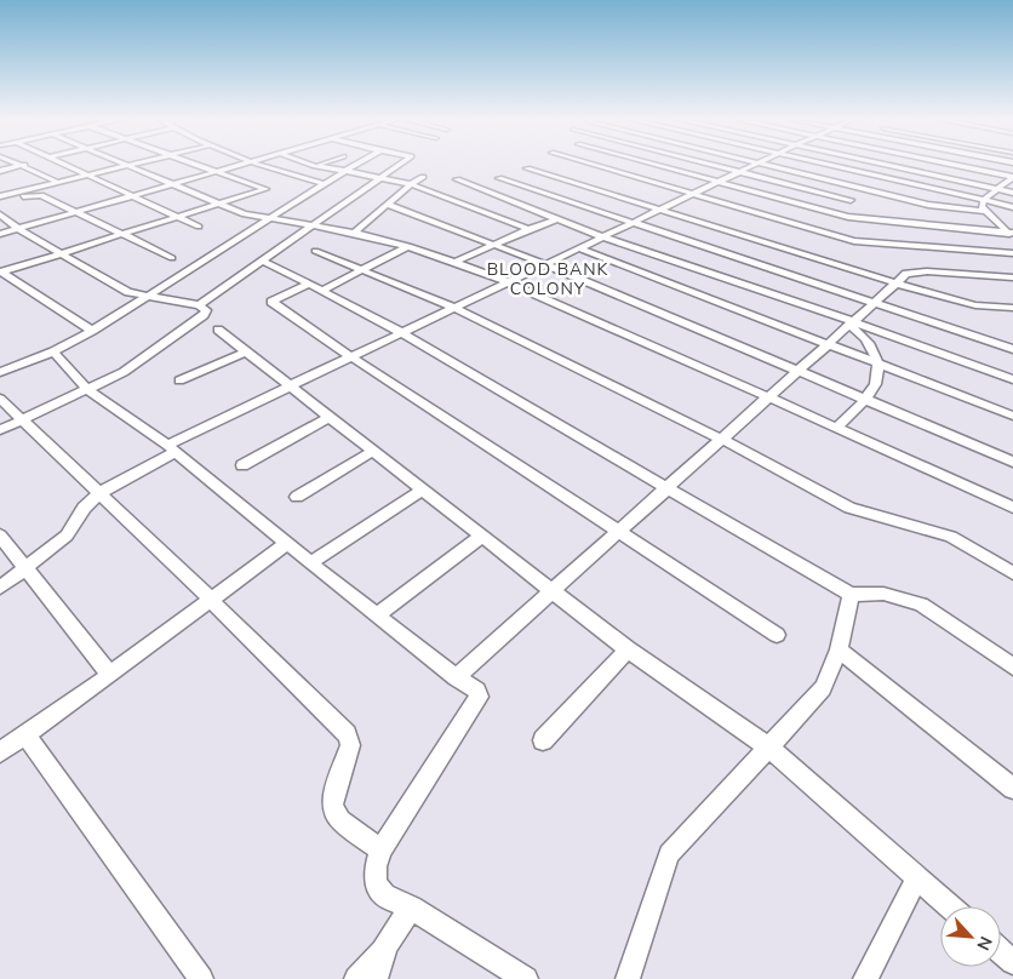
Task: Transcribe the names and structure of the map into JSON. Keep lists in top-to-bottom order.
{
  "districts": ["BLOOD BANK COLONY"],
  "north": "bottom right"
}
